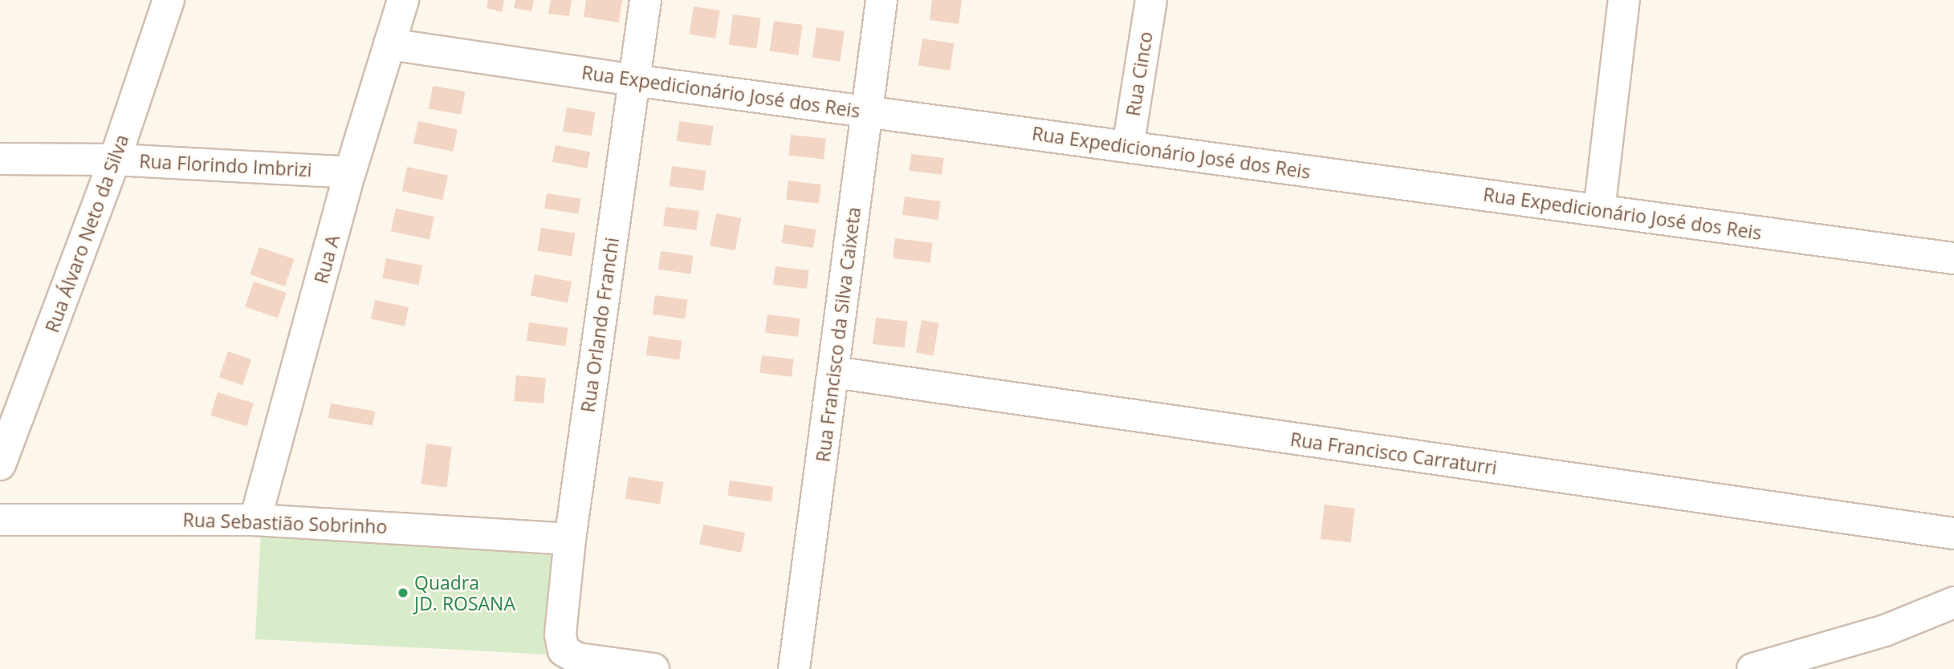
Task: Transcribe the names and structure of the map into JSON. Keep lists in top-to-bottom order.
{
  "streets": {
    "street": [
      "Rua Cinco",
      "Rua Expedicionário José dos Reis",
      "Rua Florindo Imbrizi",
      "Rua Álvaro Neto da Silva",
      "Rua A",
      "Rua Orlando Franchi",
      "Rua Francisco da Silva Caixeta",
      "Rua Francisco Carraturri",
      "Rua Sebastião Sobrinho"
    ]
  },
  "crossings": [
    ["Rua Cinco", "Rua Expedicionário José dos Reis"],
    ["Rua Expedicionário José dos Reis", "Rua A"],
    ["Rua Expedicionário José dos Reis", "Rua Orlando Franchi"],
    ["Rua Expedicionário José dos Reis", "Rua Francisco da Silva Caixeta"],
    ["Rua Florindo Imbrizi", "Rua Álvaro Neto da Silva"],
    ["Rua Florindo Imbrizi", "Rua A"],
    ["Rua A", "Rua Sebastião Sobrinho"],
    ["Rua Orlando Franchi", "Rua Sebastião Sobrinho"],
    ["Rua Francisco da Silva Caixeta", "Rua Francisco Carraturri"]
  ],
  "places": ["Quadra JD. ROSANA"]
}
